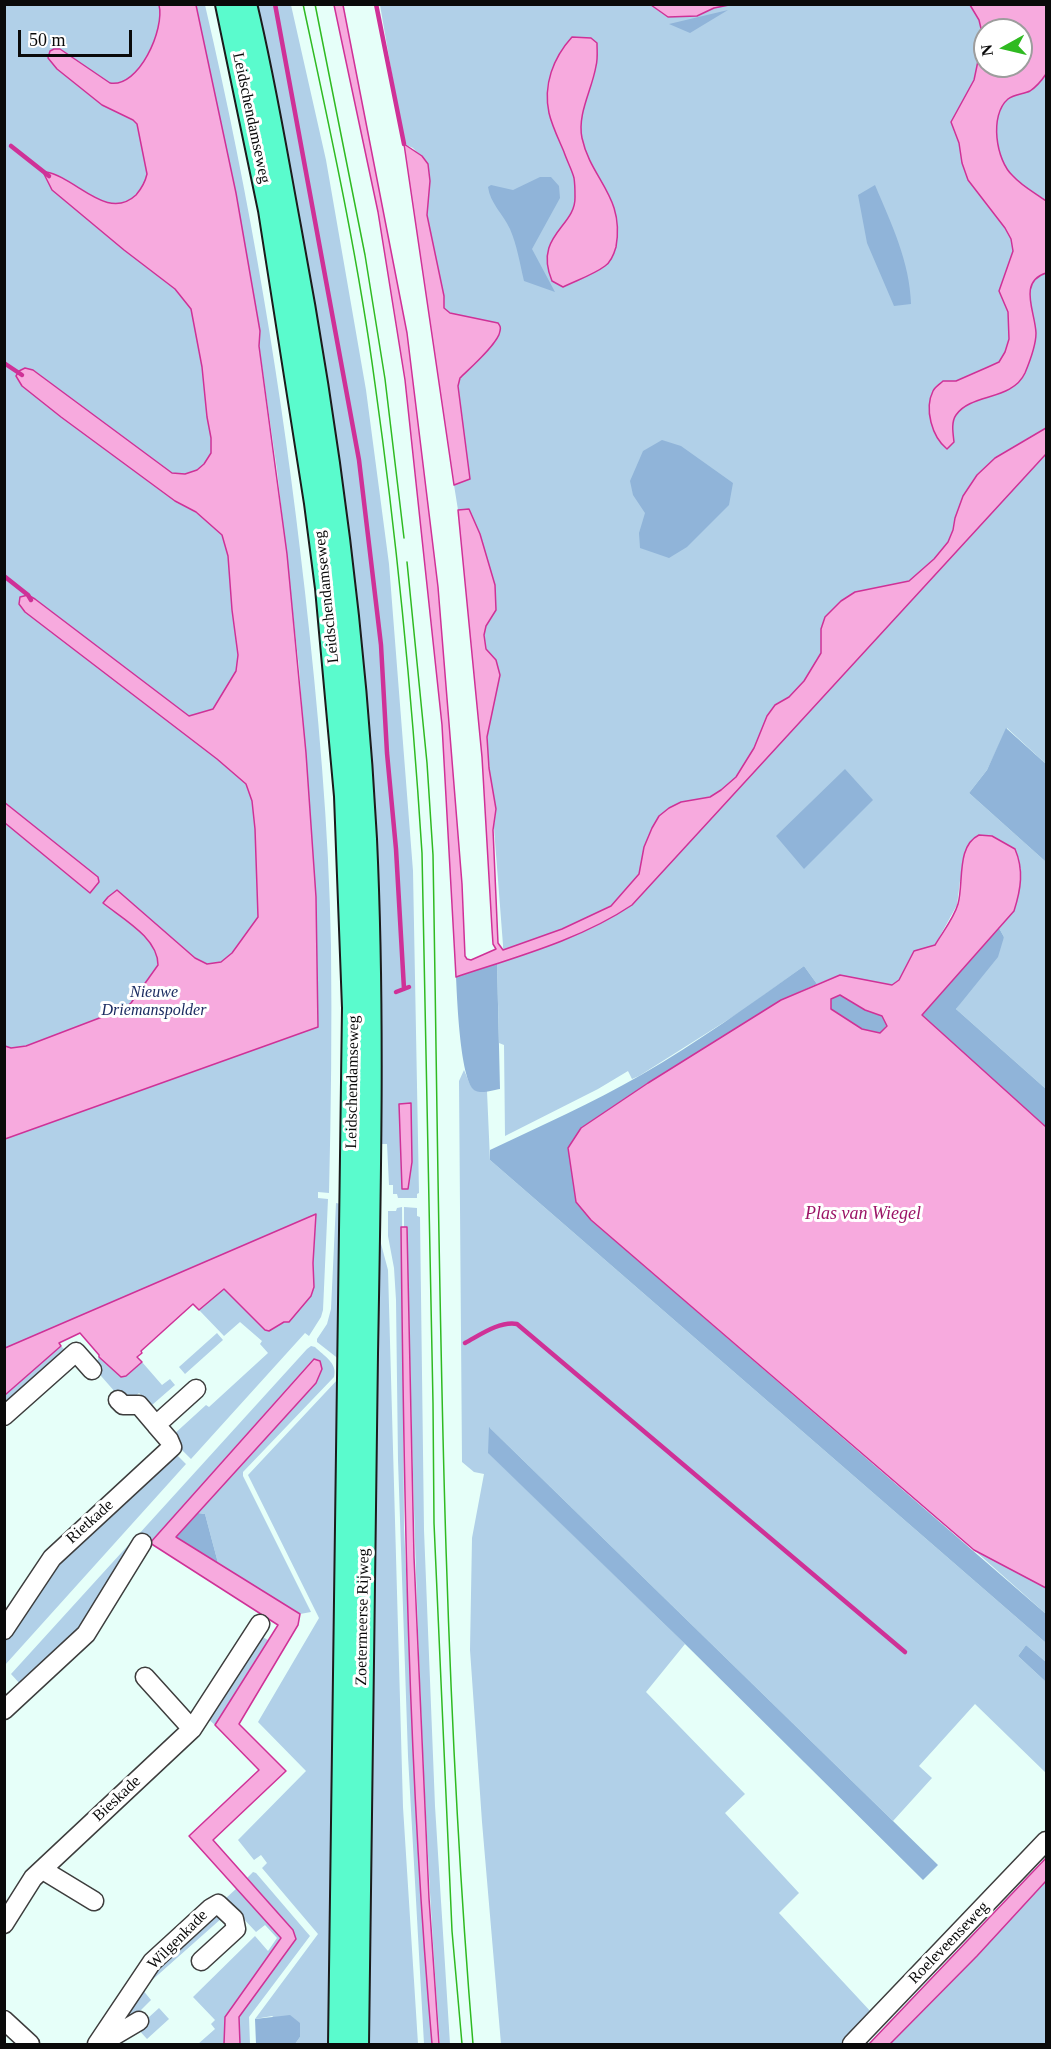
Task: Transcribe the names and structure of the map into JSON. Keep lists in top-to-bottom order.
{
  "streets": {
    "main road": ["Leidschendamseweg", "Zoetermeerse Rijweg"],
    "street": [
      "Rietkade",
      "Bieskade",
      "Wilgenkade",
      "Roeleveenseweg"
    ]
  },
  "crossings": [
    ["Leidschendamseweg", "Zoetermeerse Rijweg"]
  ],
  "water": ["Plas van Wiegel"],
  "parks": ["Nieuwe Driemanspolder"],
  "scale_bar": "50 m",
  "north": "left"
}
